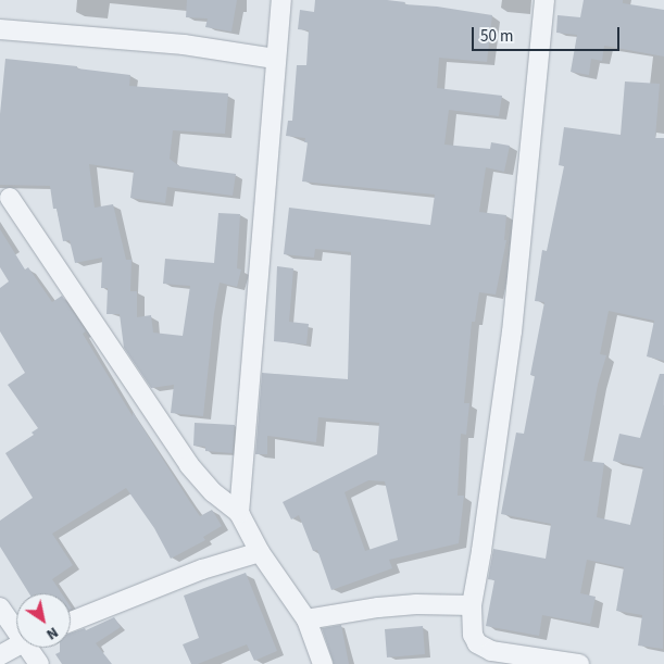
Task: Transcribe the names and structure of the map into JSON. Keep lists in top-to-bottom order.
{
  "scale_bar": "50 m",
  "north": "bottom right"
}
